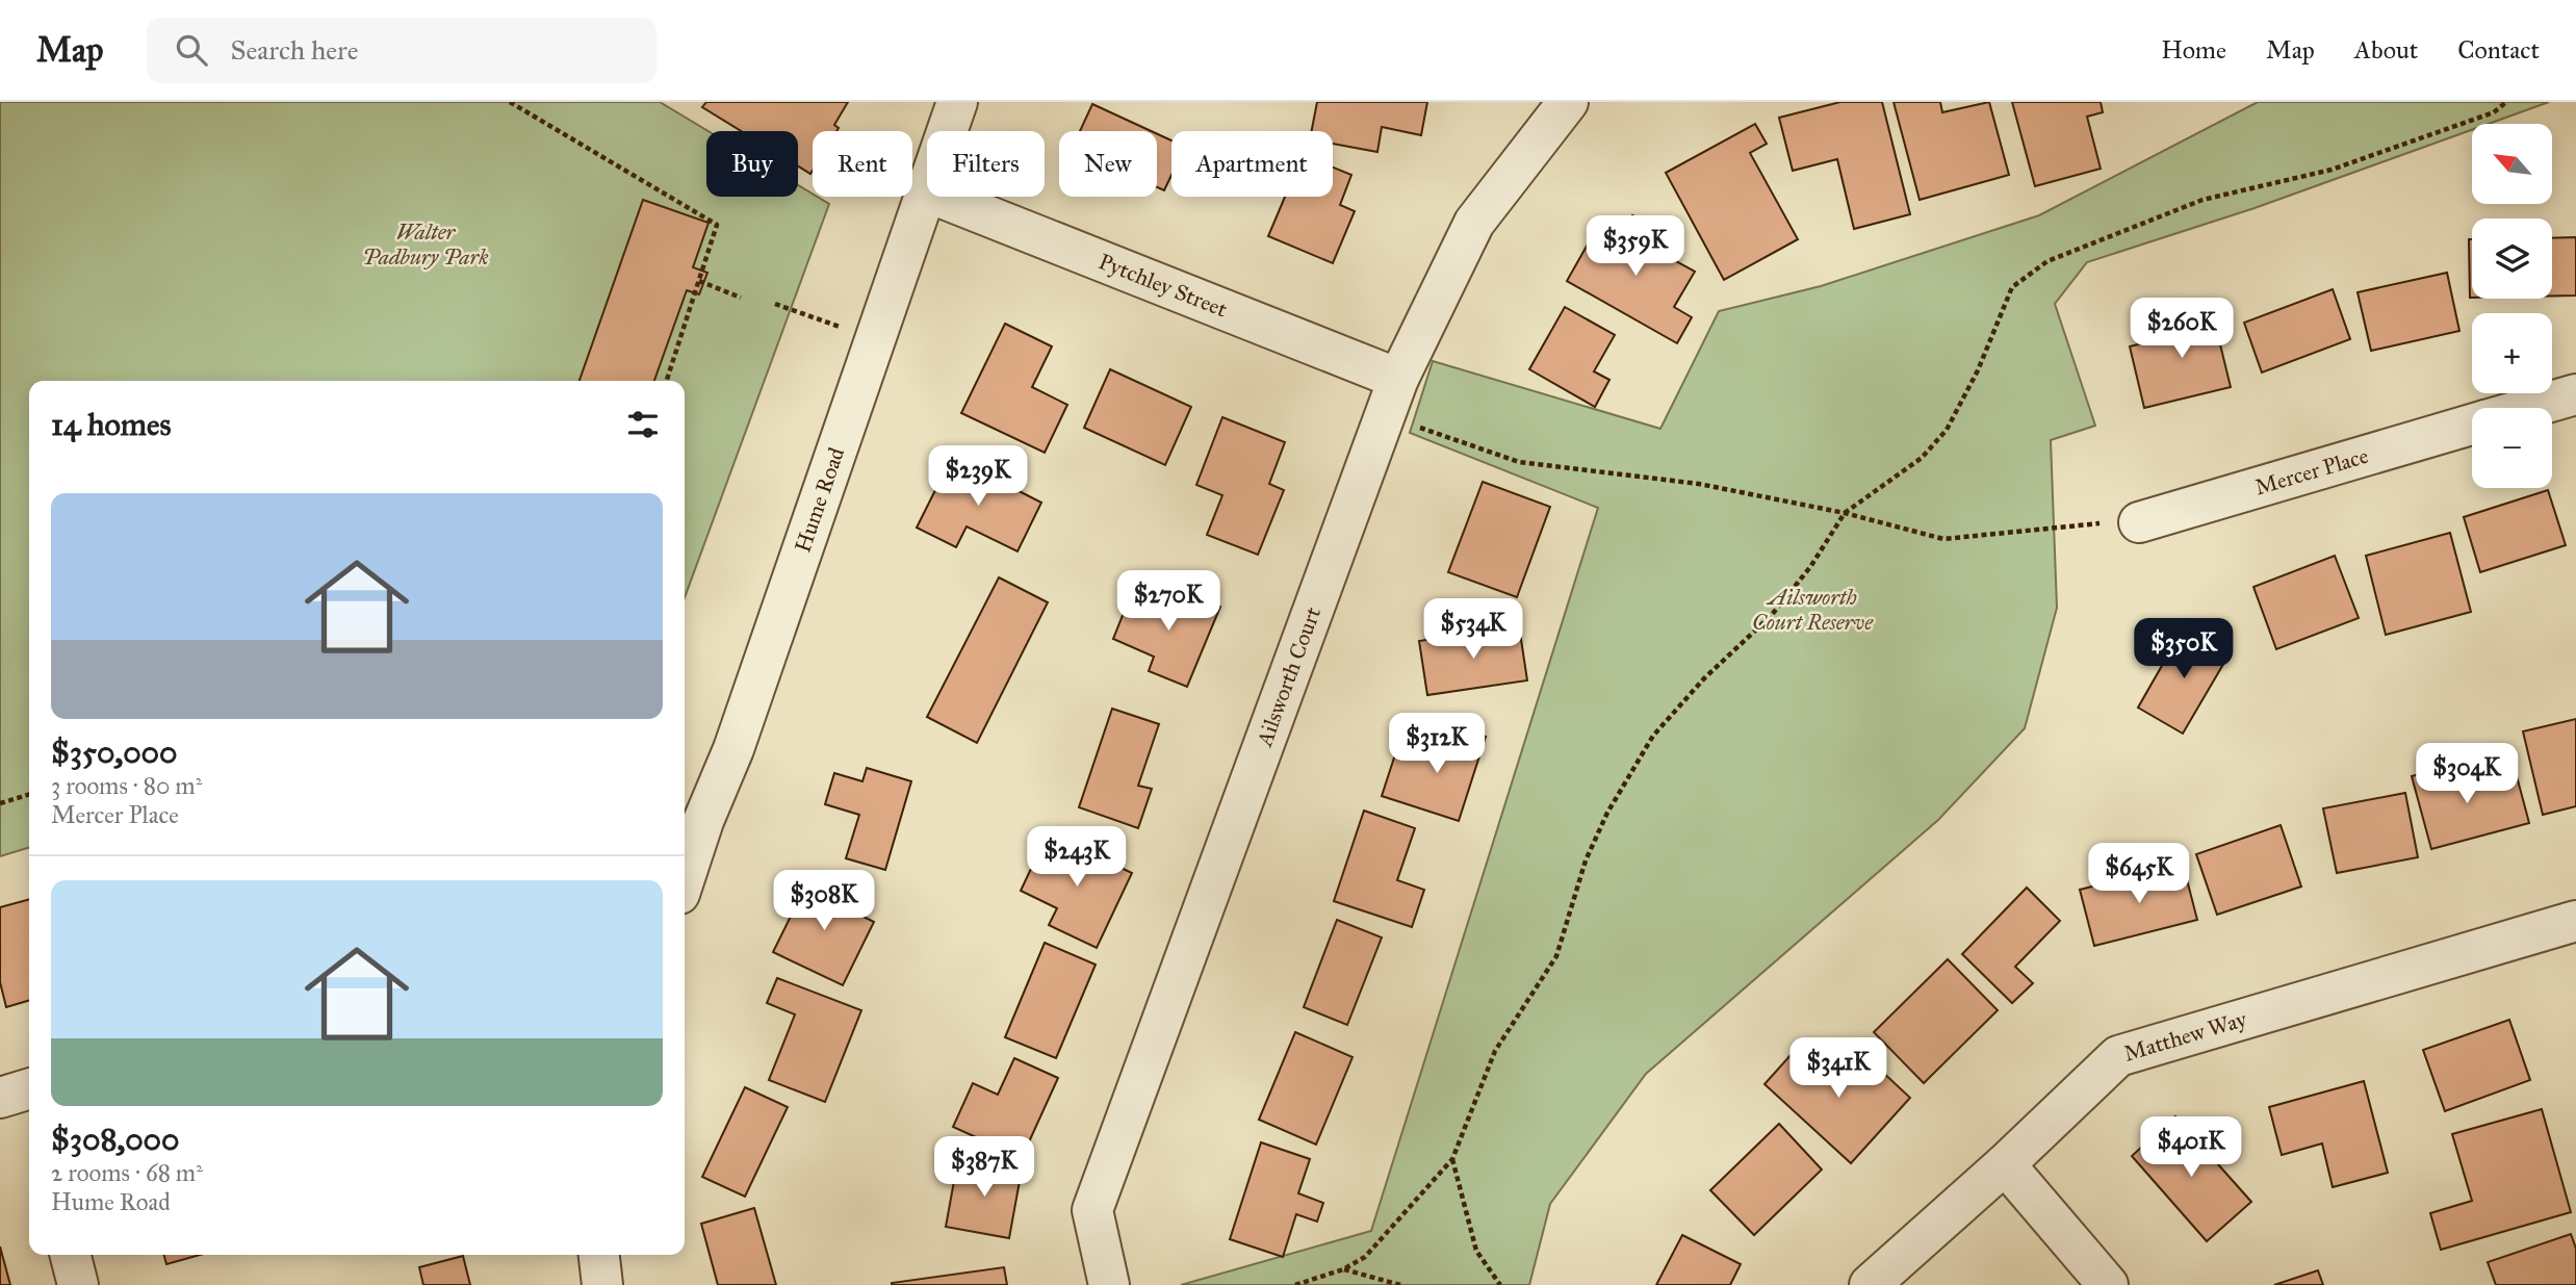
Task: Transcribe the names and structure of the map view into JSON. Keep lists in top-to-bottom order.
{
  "streets": {
    "street": [
      "Pytchley Street",
      "Mercer Place",
      "Hume Road",
      "Ailsworth Court",
      "Matthew Way"
    ]
  },
  "crossings": [
    ["Pytchley Street", "Hume Road"],
    ["Pytchley Street", "Ailsworth Court"]
  ],
  "parks": ["Walter Padbury Park", "Ailsworth Court Reserve"],
  "north": "top left",
  "page": {
    "header": "Map",
    "search": "Search here",
    "nav": [
      "Home",
      "Map",
      "About",
      "Contact"
    ],
    "map_buttons": ["+", "−"],
    "chip": [
      "Buy",
      "Rent",
      "Filters",
      "New",
      "Apartment"
    ],
    "price": [
      "$359K",
      "$260K",
      "$239K",
      "$270K",
      "$534K",
      "$350K",
      "$312K",
      "$304K",
      "$243K",
      "$645K",
      "$308K",
      "$341K",
      "$401K",
      "$387K"
    ],
    "heading": "14 homes",
    "list": [
      {
        "name": "$350,000",
        "note": "3 rooms · 80 m² · Mercer Place"
      },
      {
        "name": "$308,000",
        "note": "2 rooms · 68 m² · Hume Road"
      }
    ]
  }
}
